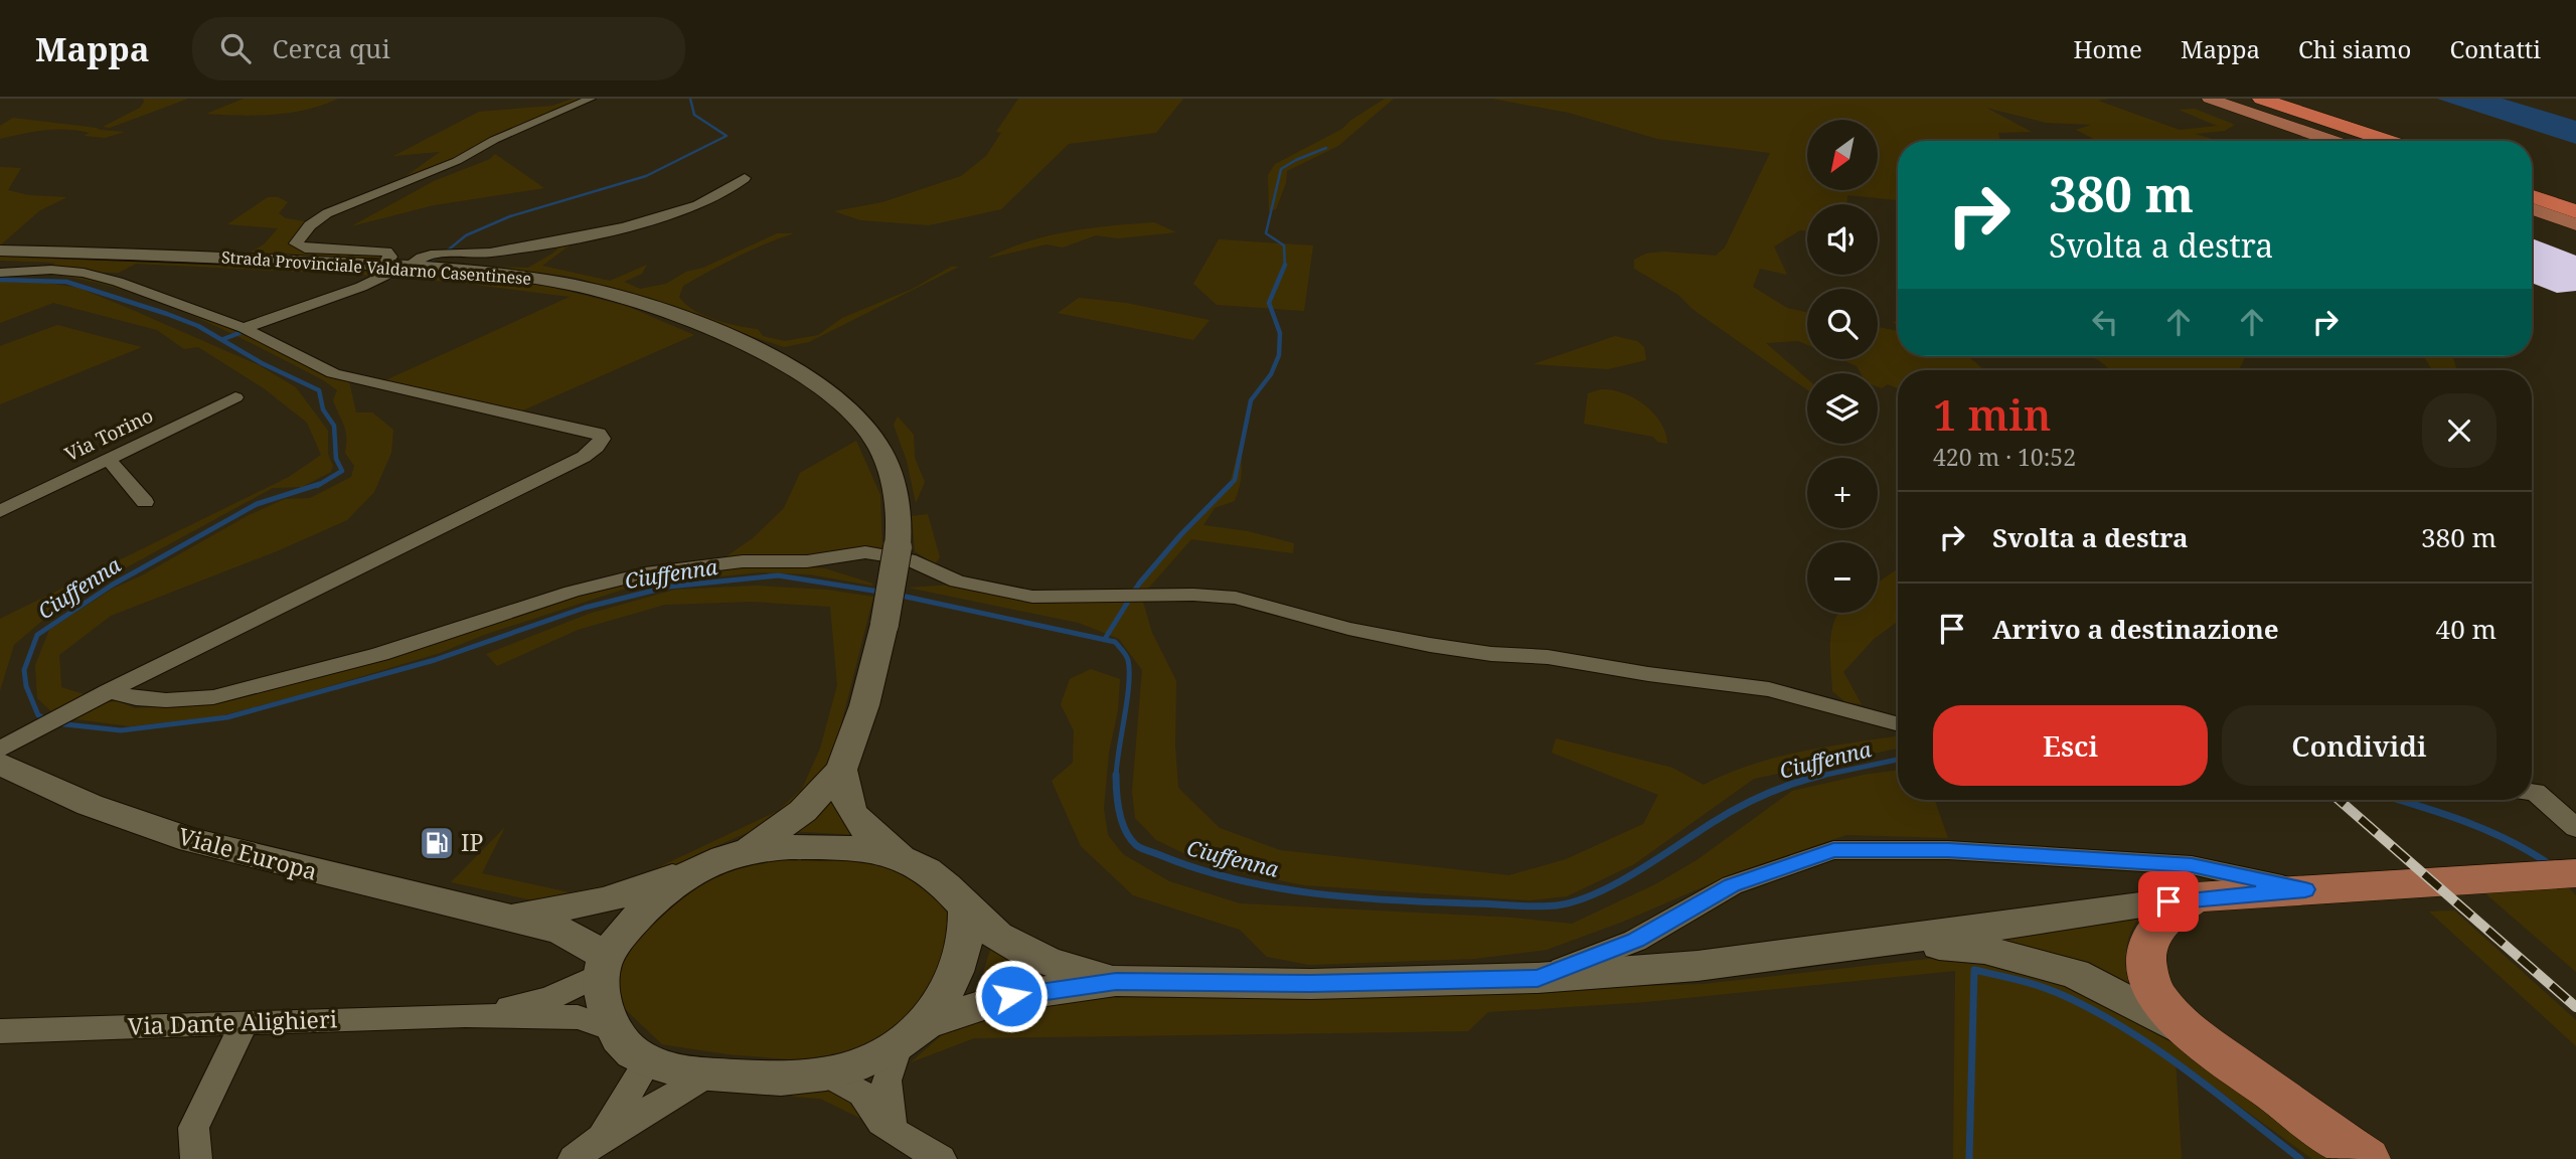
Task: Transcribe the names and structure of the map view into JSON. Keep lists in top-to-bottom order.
{
  "streets": {
    "main road": ["Strada Provinciale Valdarno Casentinese", "Viale Europa"],
    "street": ["Via Torino", "Via Dante Alighieri"]
  },
  "crossings": [
    ["Strada Provinciale Valdarno Casentinese", "Viale Europa"],
    ["Viale Europa", "Via Dante Alighieri"]
  ],
  "water": ["Ciuffenna"],
  "places": {
    "fuel station": ["IP"]
  },
  "north": "bottom left",
  "page": {
    "header": "Mappa",
    "search": "Cerca qui",
    "nav": [
      "Home",
      "Mappa",
      "Chi siamo",
      "Contatti"
    ],
    "map_buttons": ["+", "−"],
    "turn": ["380 m", "Svolta a destra"],
    "heading": ["1 min", "420 m · 10:52"],
    "list": [
      {
        "name": "Svolta a destra",
        "value": "380 m"
      },
      {
        "name": "Arrivo a destinazione",
        "value": "40 m"
      }
    ],
    "buttons": ["Esci", "Condividi"]
  }
}
